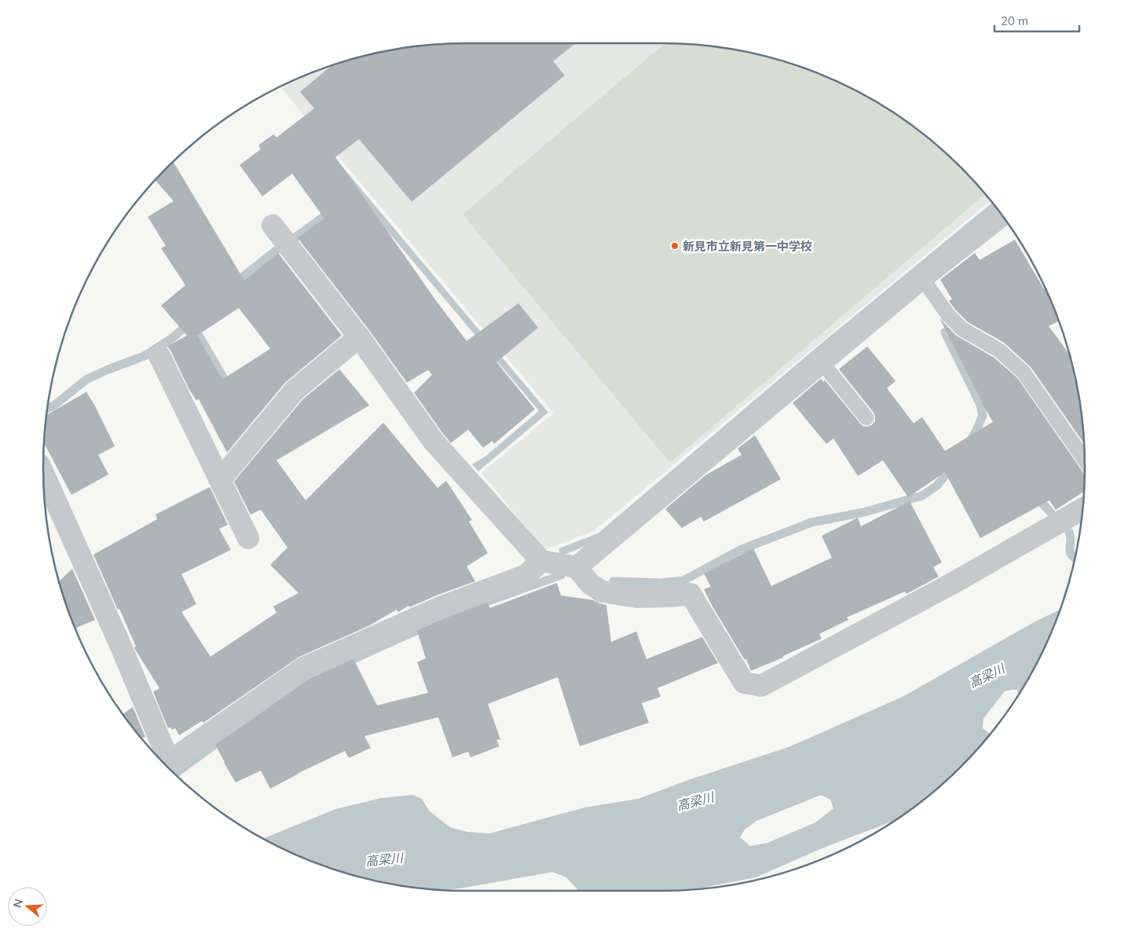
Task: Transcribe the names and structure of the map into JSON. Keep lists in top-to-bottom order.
{
  "water": ["高梁川"],
  "places": ["新見市立新見第一中学校"],
  "scale_bar": "20 m",
  "north": "left"
}
